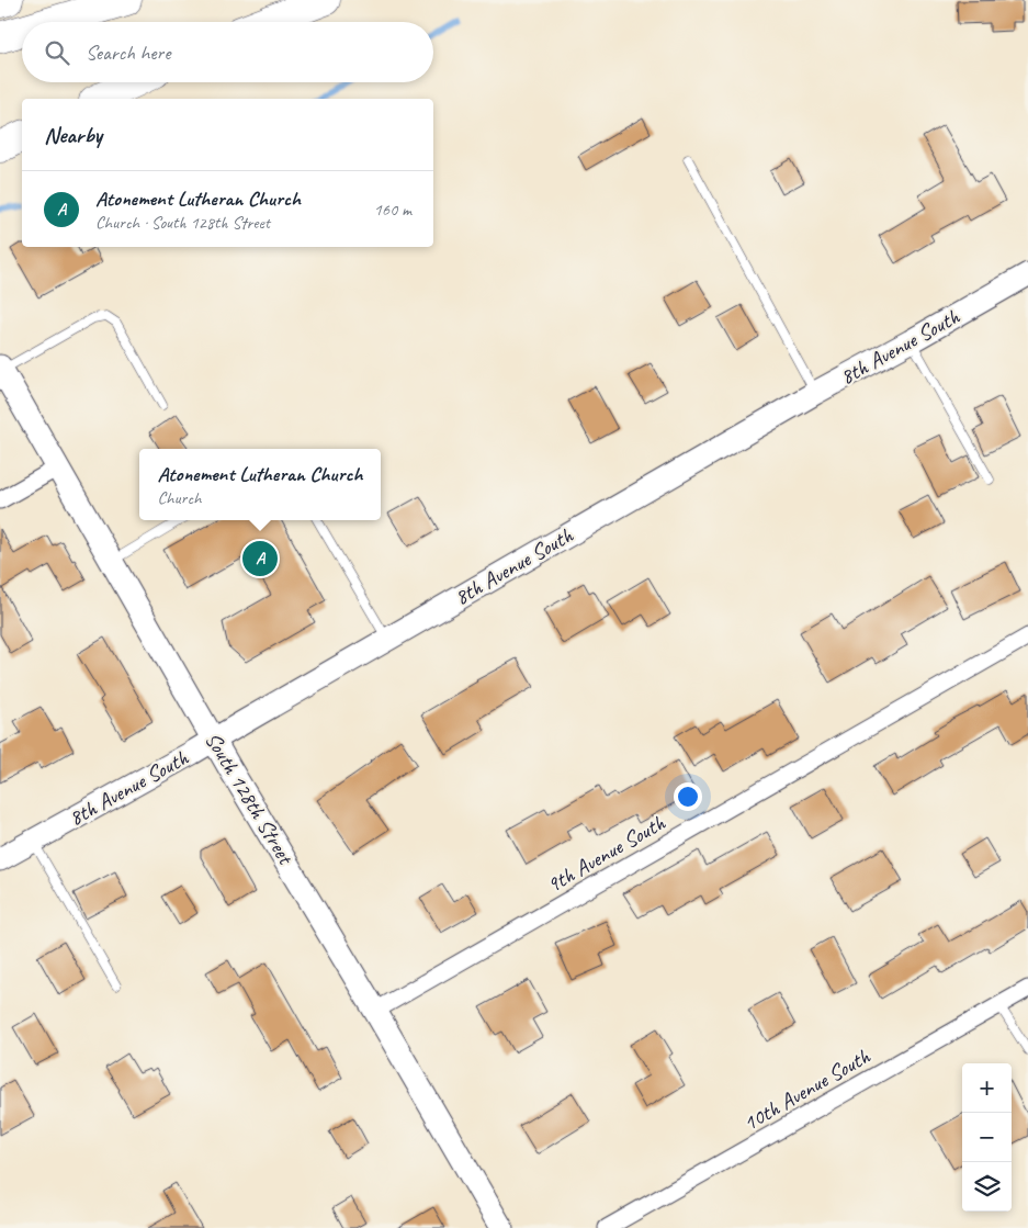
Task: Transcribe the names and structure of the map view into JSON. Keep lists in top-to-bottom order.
{
  "streets": {
    "street": [
      "8th Avenue South",
      "South 128th Street",
      "9th Avenue South",
      "10th Avenue South"
    ]
  },
  "crossings": [
    ["8th Avenue South", "South 128th Street"],
    ["South 128th Street", "9th Avenue South"]
  ],
  "page": {
    "search": "Search here",
    "heading": "Nearby",
    "list": [
      {
        "mark": "A",
        "name": "Atonement Lutheran Church",
        "note": "Church · South 128th Street",
        "value": "160 m"
      }
    ],
    "popup": ["Atonement Lutheran Church", "Church"],
    "pins": "A",
    "map_buttons": ["+", "−"]
  }
}
